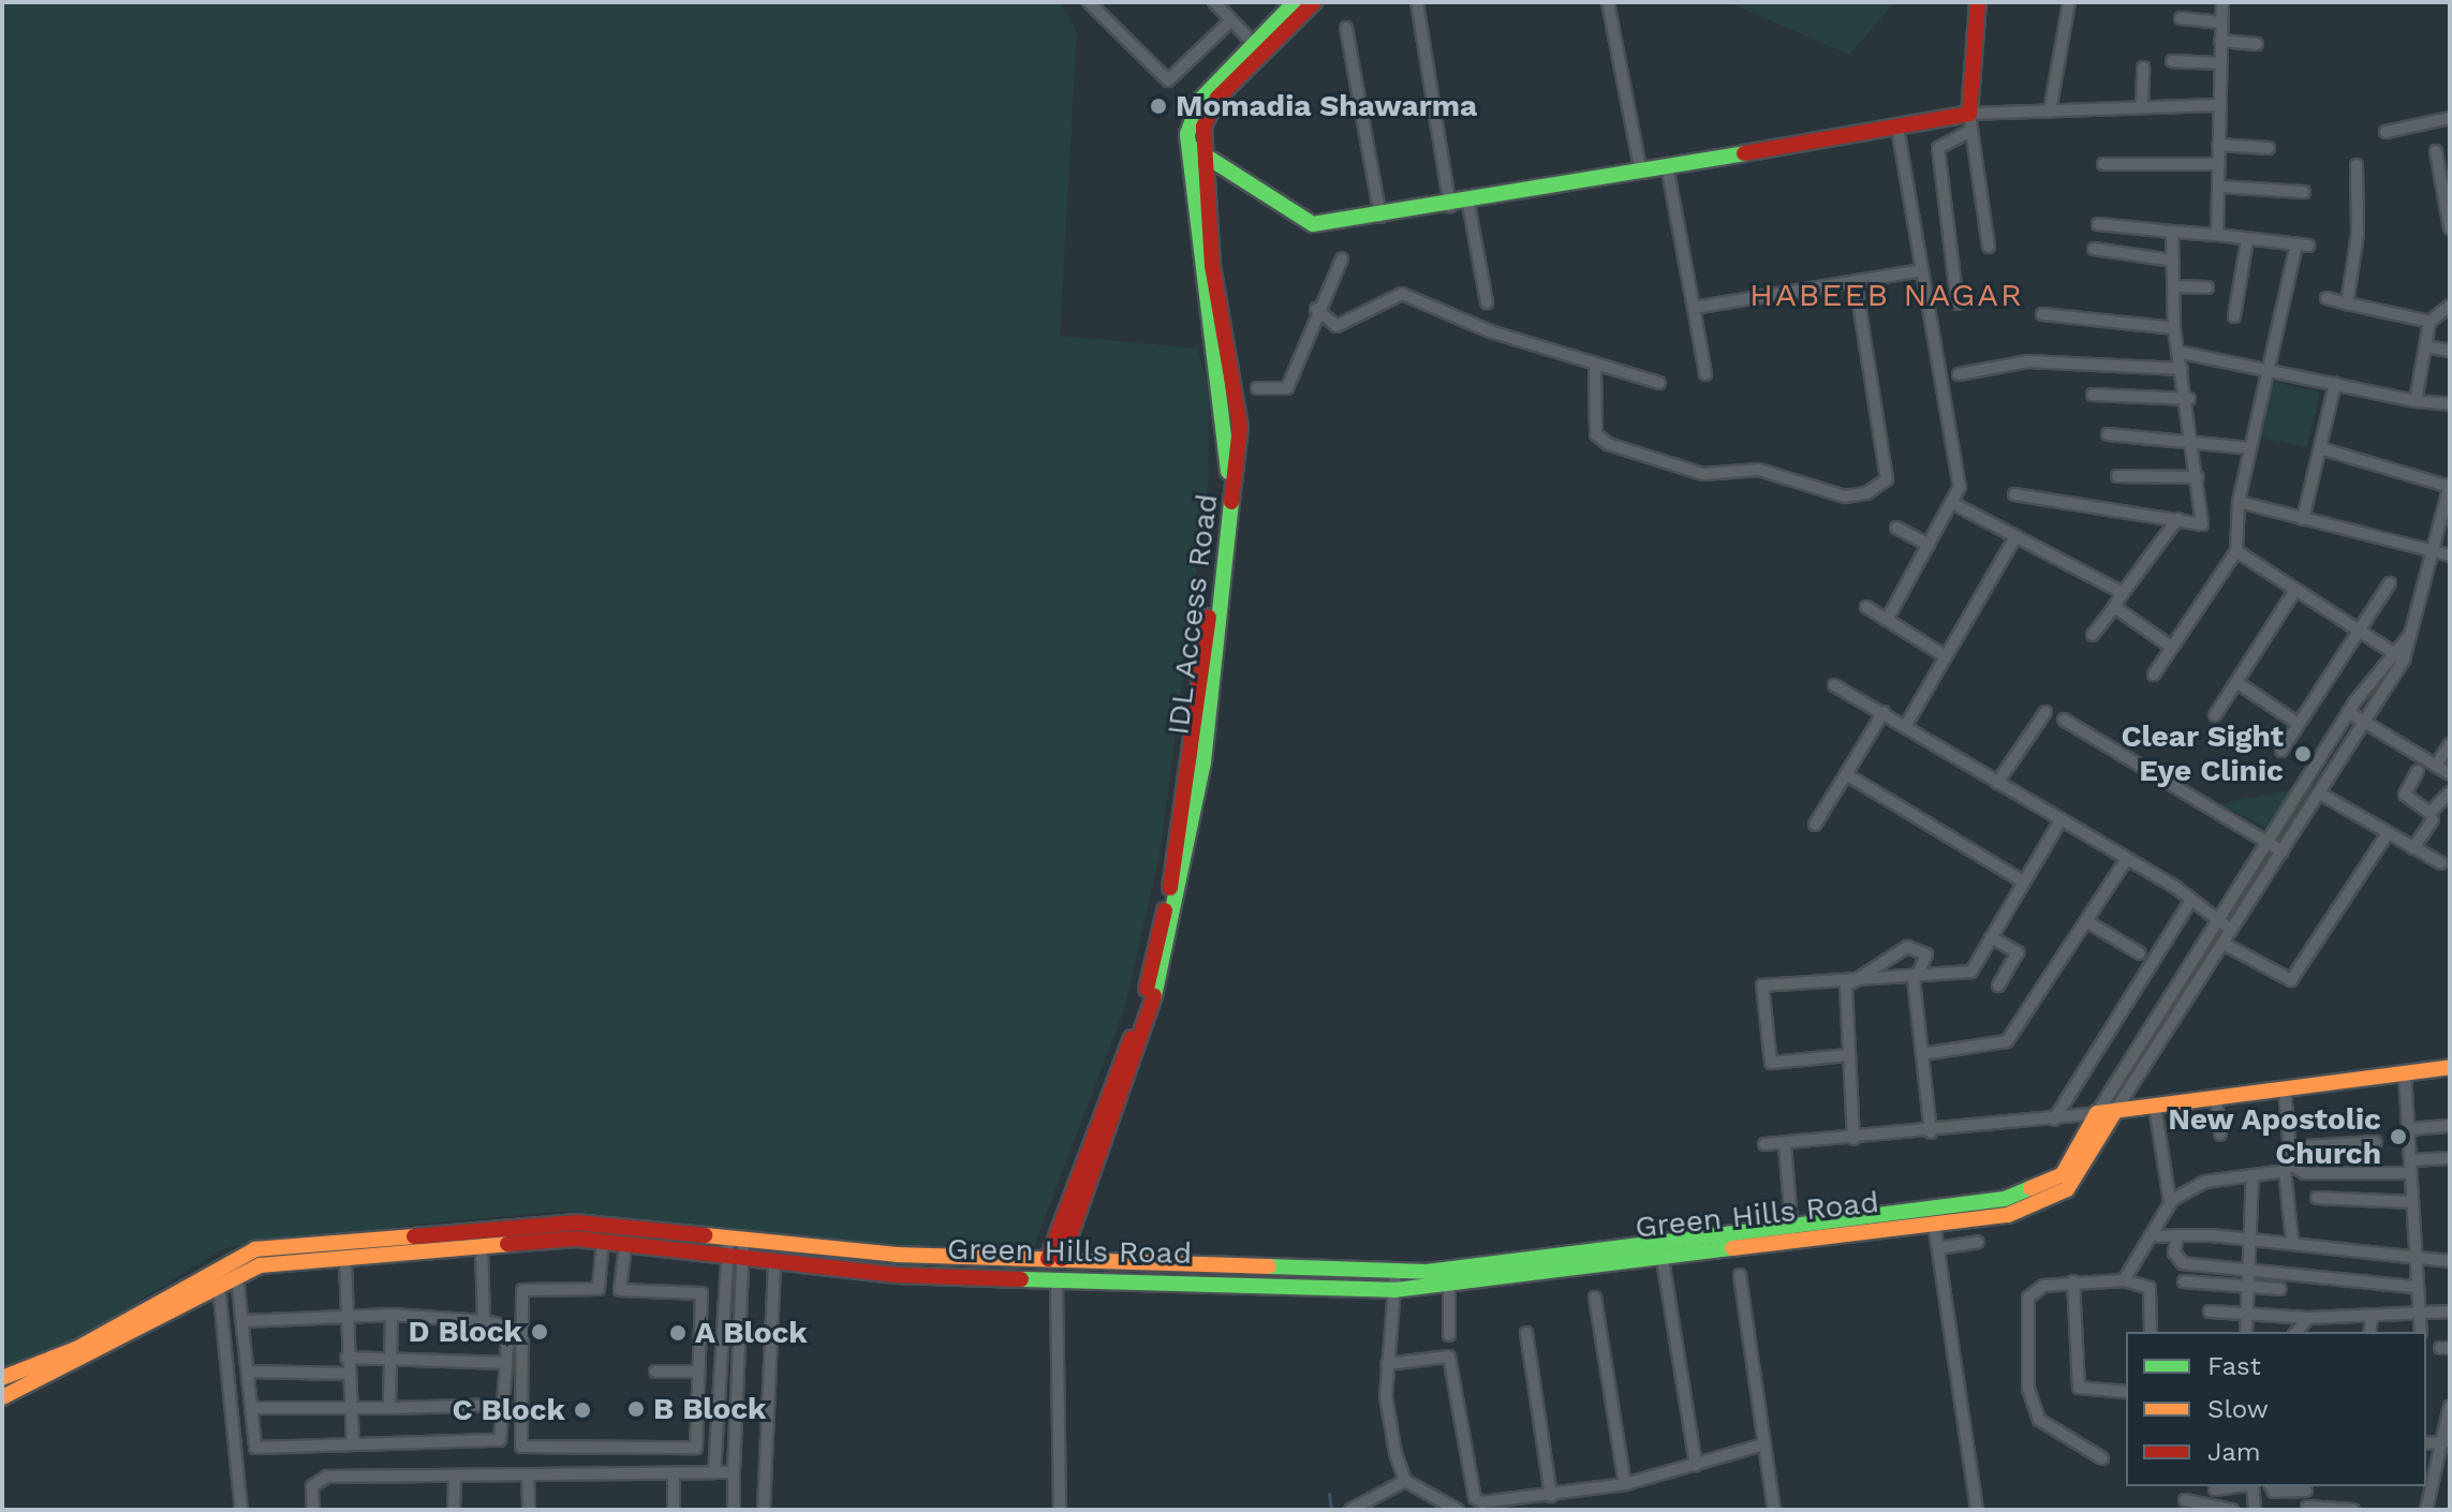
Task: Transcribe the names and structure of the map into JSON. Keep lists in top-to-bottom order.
{
  "streets": {
    "street": ["Green Hills Road"]
  },
  "districts": ["HABEEB NAGAR"],
  "places": [
    "Momadia Shawarma",
    "Clear Sight Eye Clinic",
    "New Apostolic Church",
    "D Block",
    "A Block",
    "B Block",
    "C Block"
  ],
  "legend": ["Fast", "Slow", "Jam"]
}
